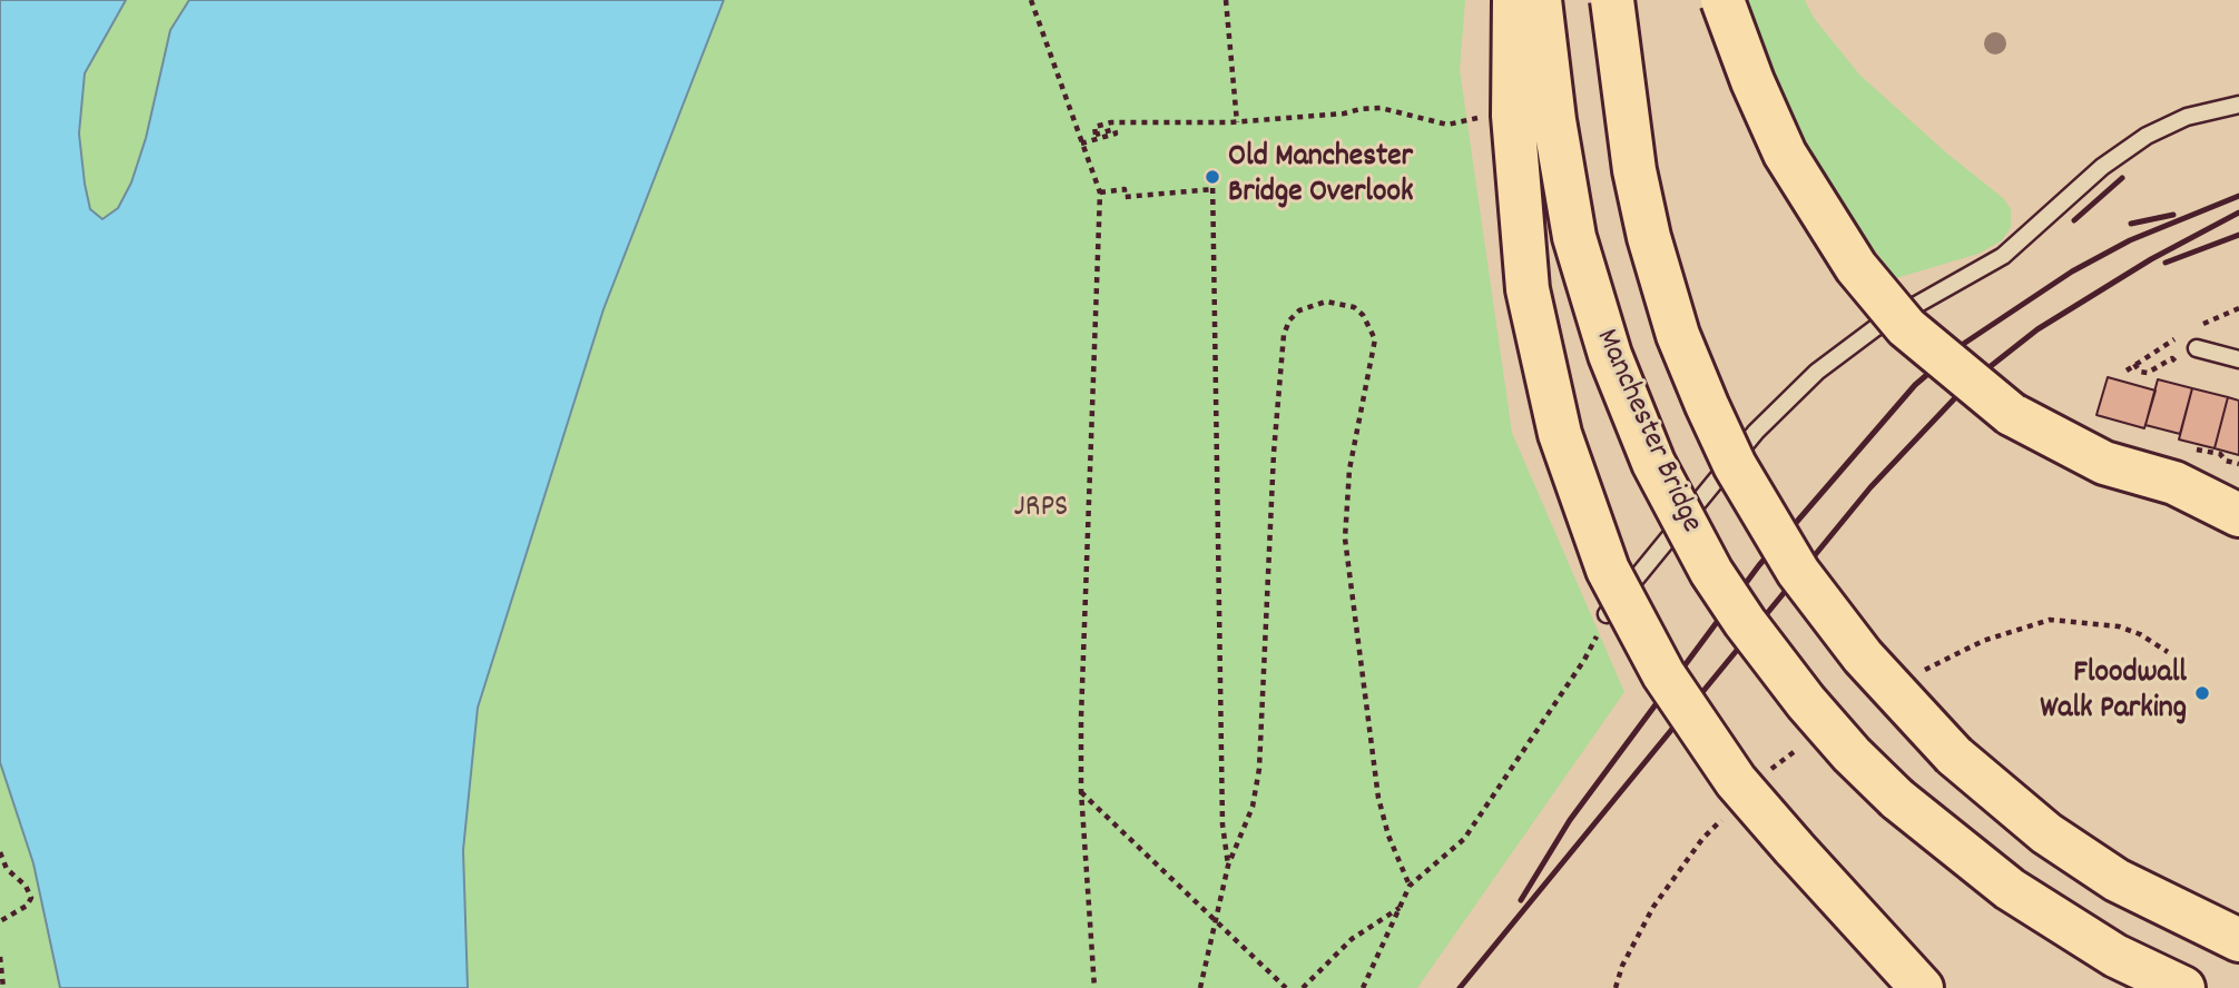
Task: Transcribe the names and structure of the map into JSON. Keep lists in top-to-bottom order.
{
  "streets": {
    "main road": ["Manchester Bridge"]
  },
  "parks": ["JRPS"],
  "places": ["Old Manchester Bridge Overlook", "Floodwall Walk Parking"]
}
